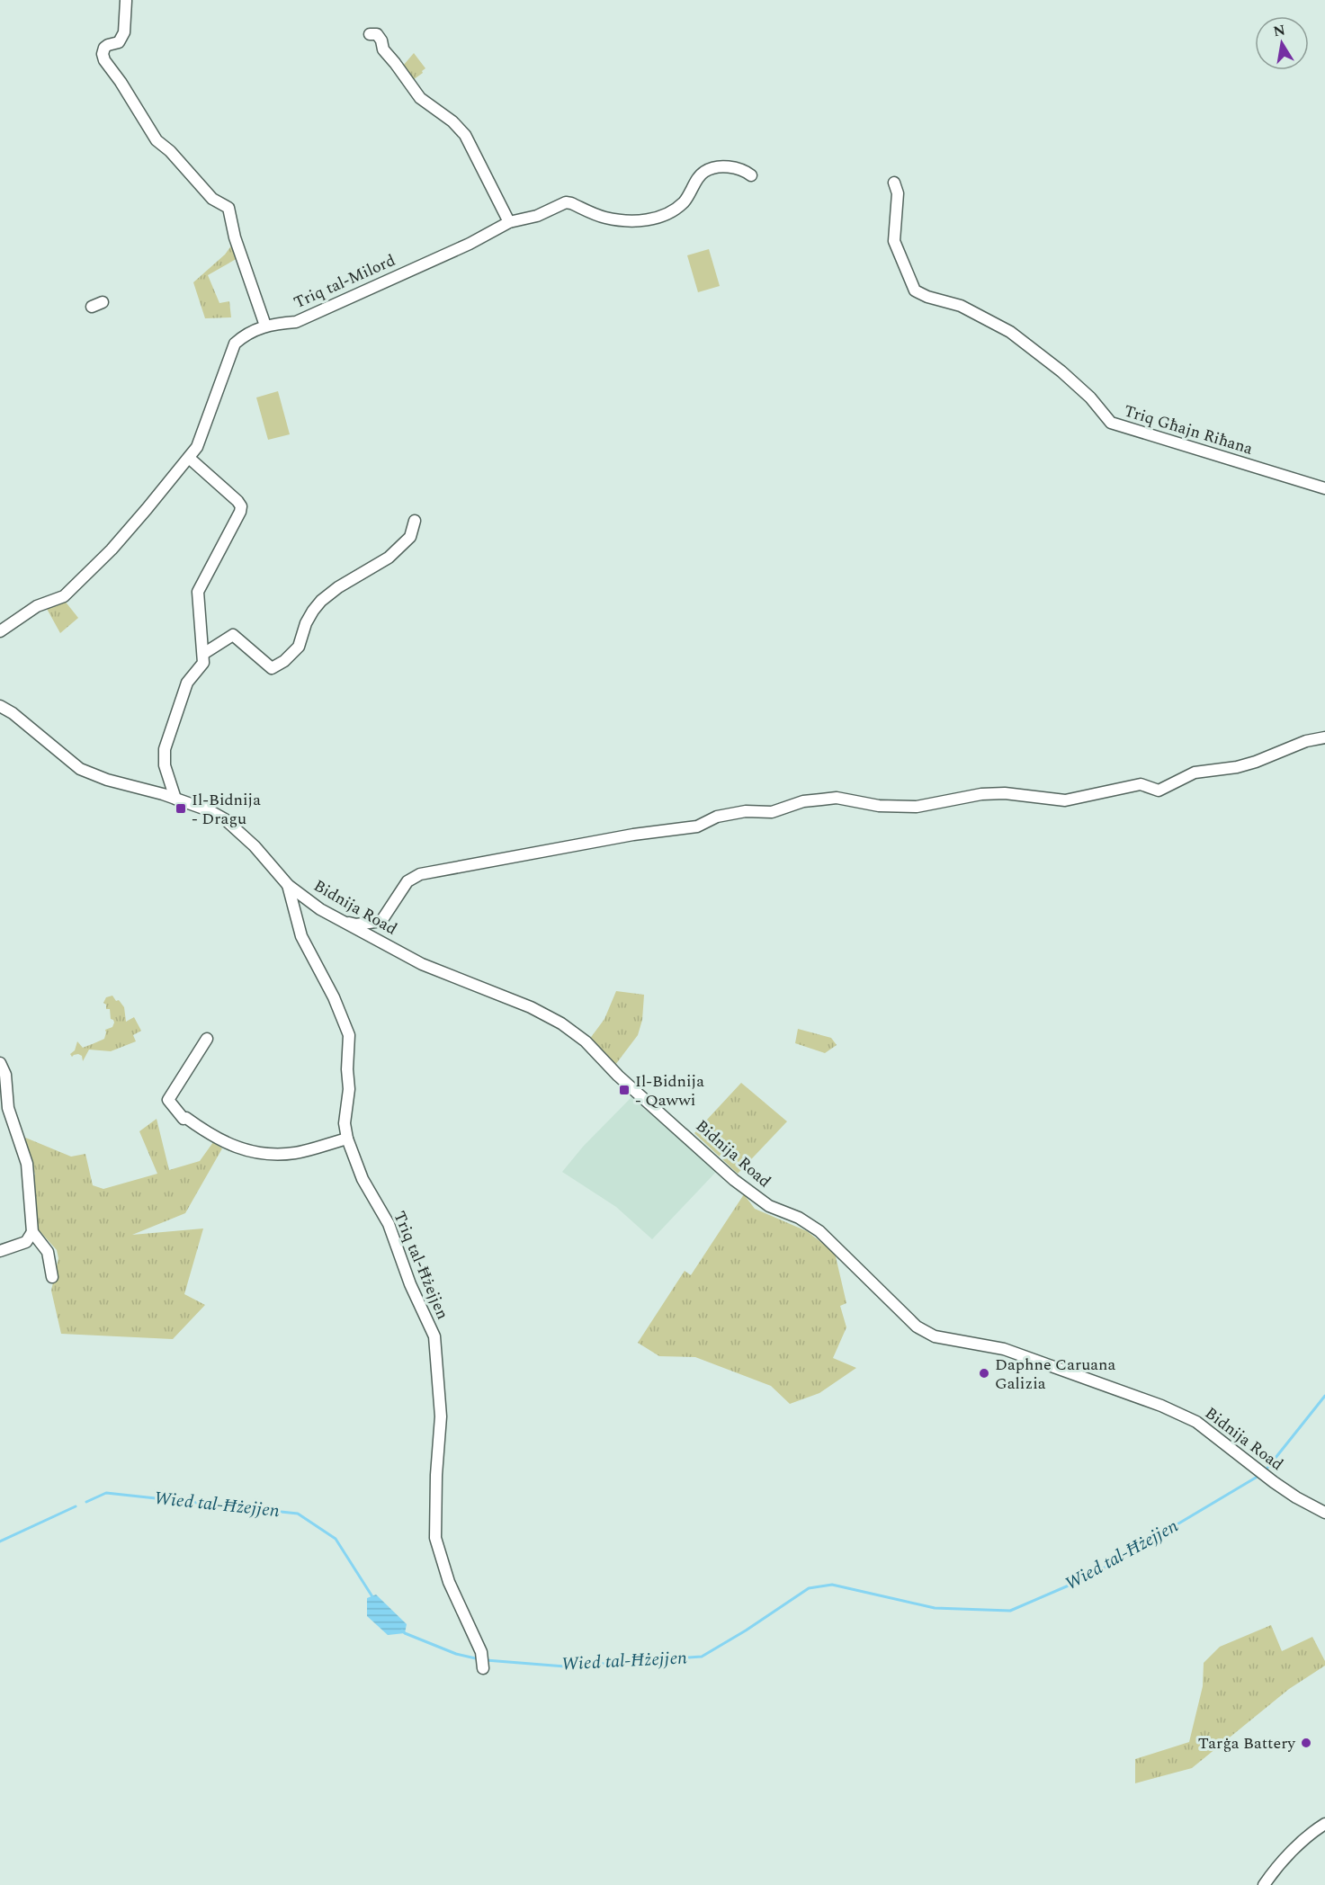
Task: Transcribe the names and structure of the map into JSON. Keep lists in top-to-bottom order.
{
  "streets": {
    "street": [
      "Triq tal-Milord",
      "Triq Għajn Riħana",
      "Bidnija Road",
      "Triq tal-Ħżejjen"
    ]
  },
  "crossings": [
    ["Bidnija Road", "Triq tal-Ħżejjen"]
  ],
  "water": ["Wied tal-Ħżejjen"],
  "places": {
    "transit": ["Il-Bidnija - Dragu", "Il-Bidnija - Qawwi"],
    "other": ["Daphne Caruana Galizia", "Tarġa Battery"]
  },
  "north": "top"
}
